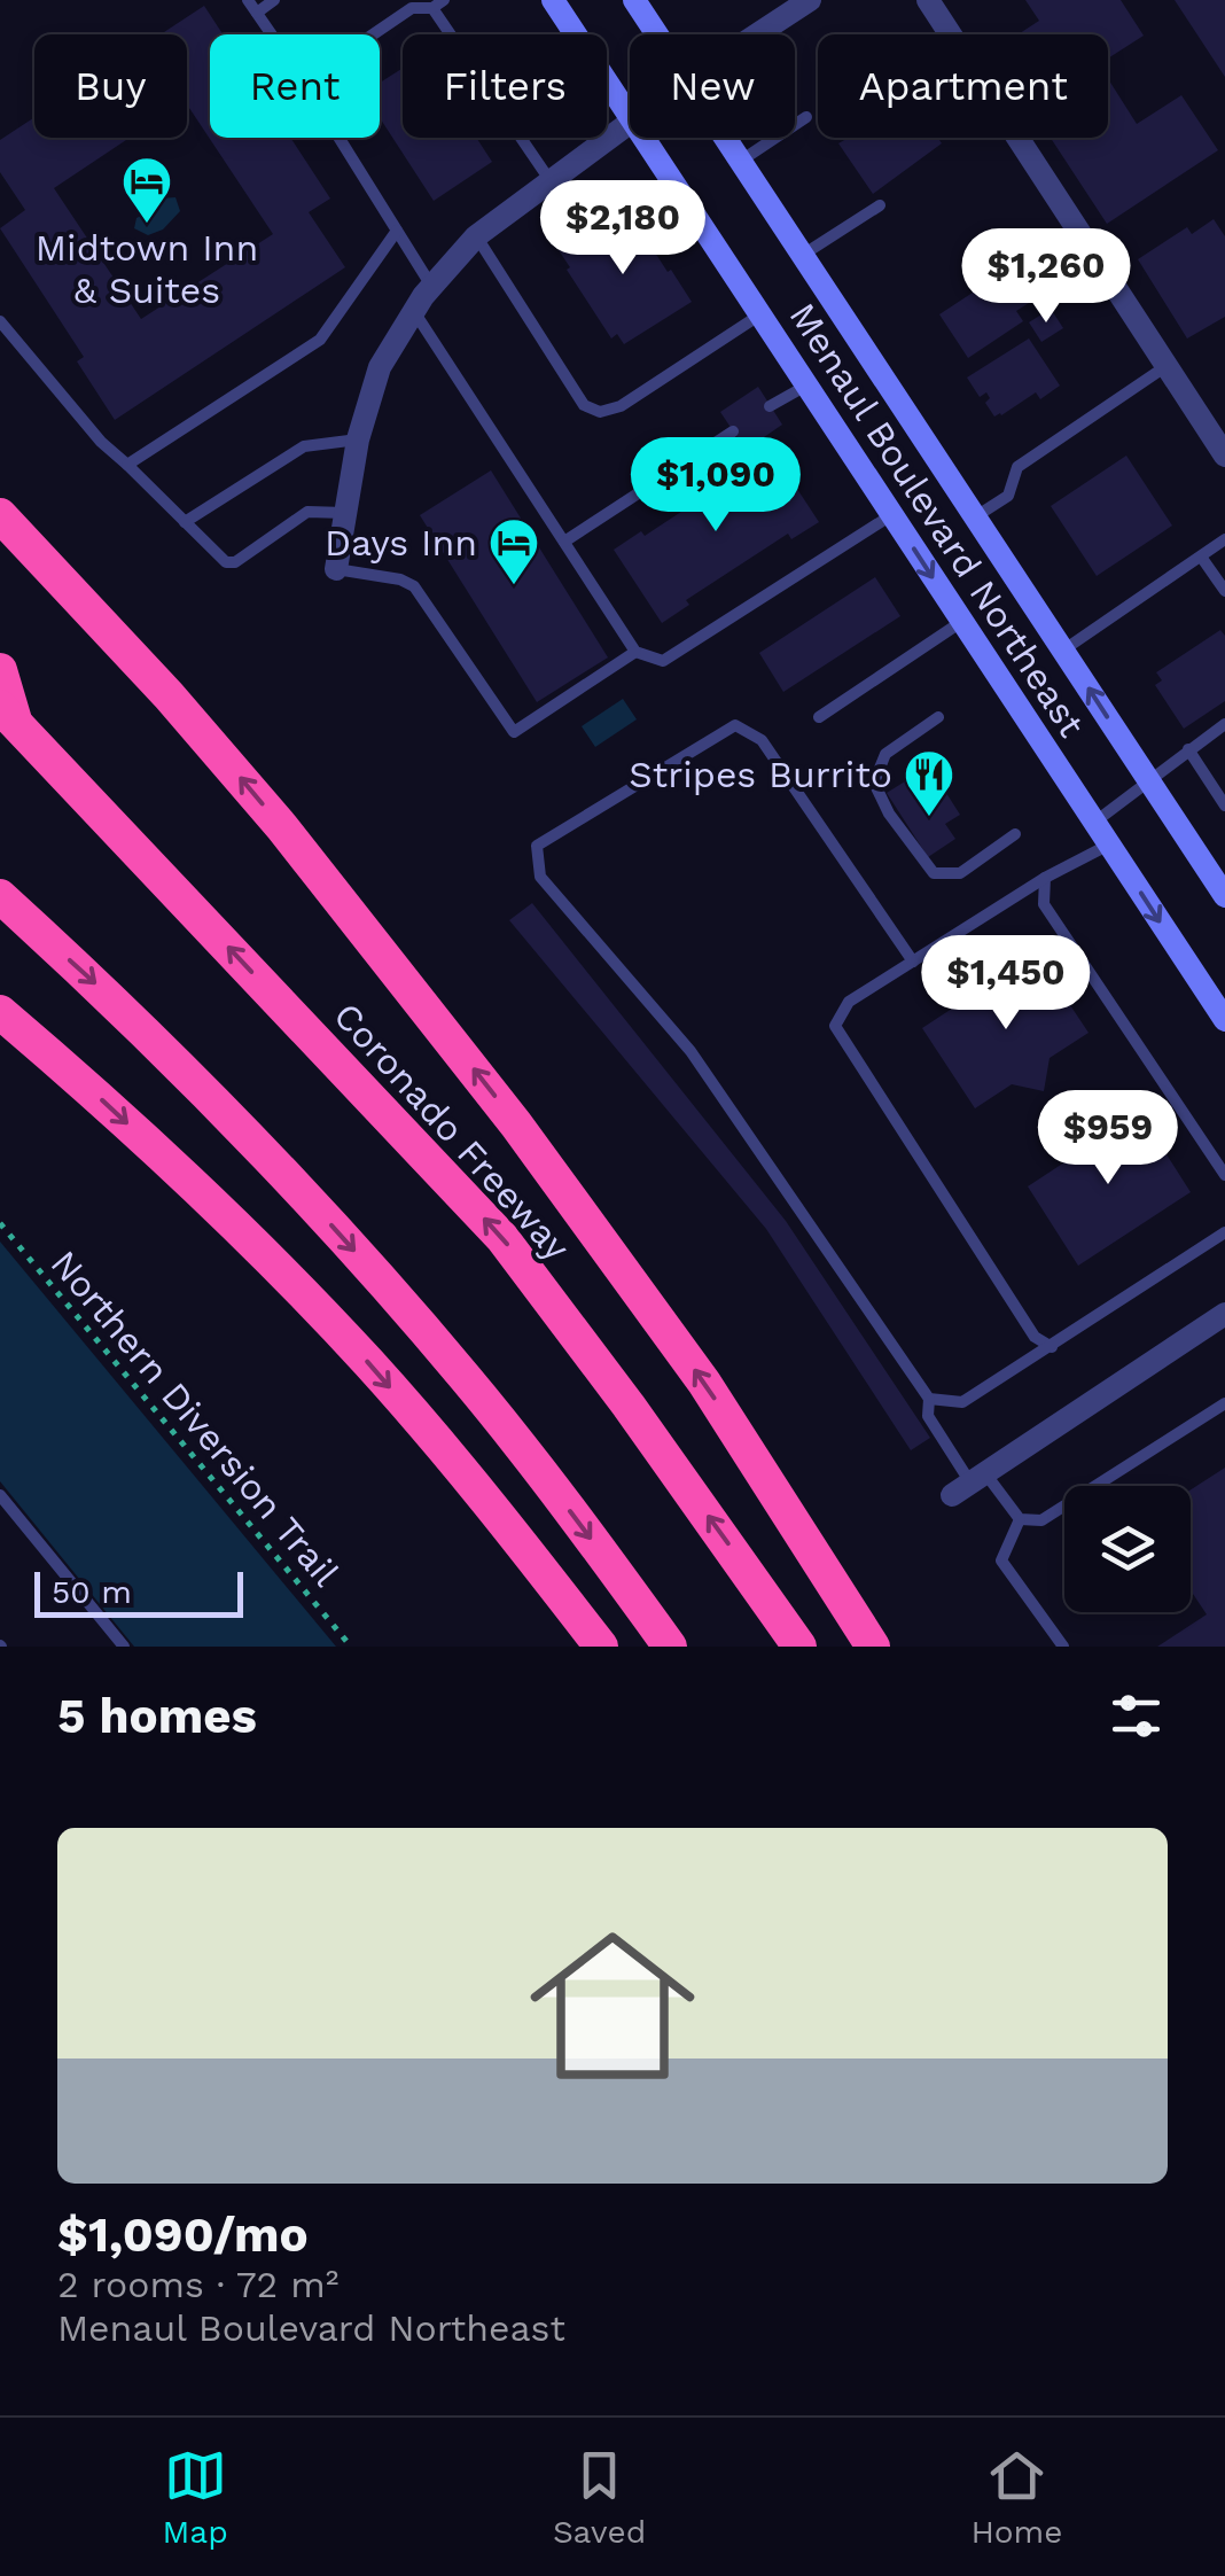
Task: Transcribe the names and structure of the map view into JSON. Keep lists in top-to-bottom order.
{
  "streets": {
    "highway": ["Coronado Freeway"],
    "main road": ["Menaul Boulevard Northeast"],
    "path": ["Northern Diversion Trail"]
  },
  "places": {
    "hotel": ["Midtown Inn & Suites", "Days Inn"],
    "restaurant": ["Stripes Burrito"]
  },
  "scale_bar": "50 m",
  "page": {
    "chip": [
      "Buy",
      "Rent",
      "Filters",
      "New",
      "Apartment"
    ],
    "price": [
      "$2,180",
      "$1,260",
      "$1,090",
      "$1,450",
      "$959"
    ],
    "scale": "50 m",
    "heading": "5 homes",
    "list": [
      {
        "name": "$1,090/mo",
        "note": "2 rooms · 72 m² · Menaul Boulevard Northeast"
      }
    ],
    "tabs": ["Map", "Saved", "Home"]
  }
}
